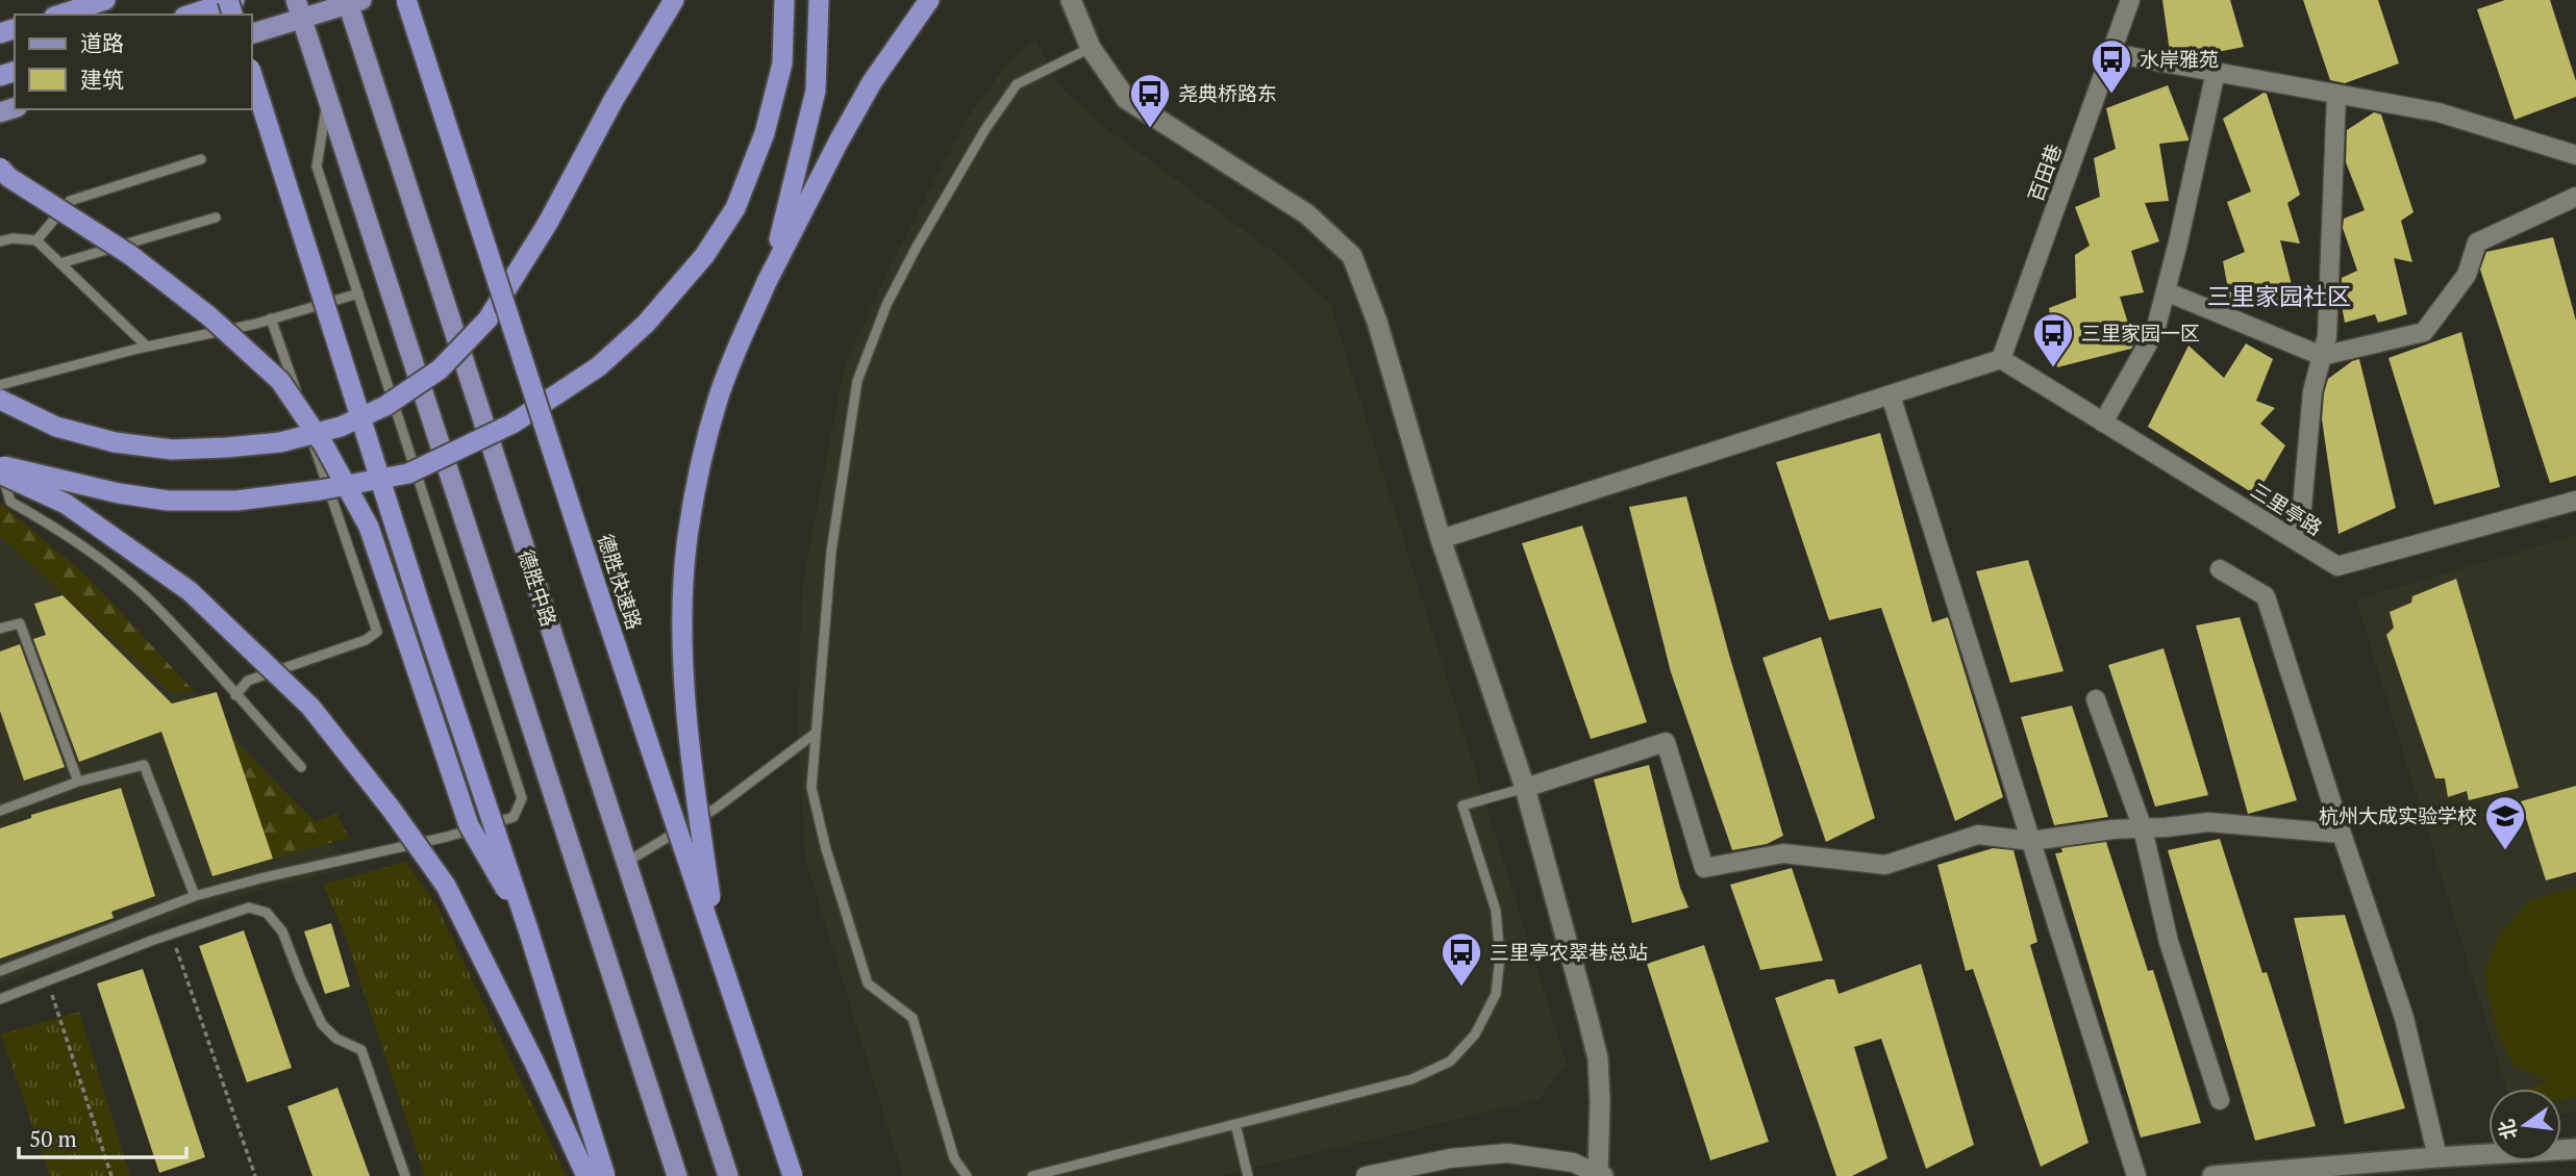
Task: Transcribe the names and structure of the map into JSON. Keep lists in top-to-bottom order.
{
  "streets": {
    "highway": ["德胜快速路"],
    "main road": ["德胜中路"],
    "street": ["百田巷", "三里亭路"]
  },
  "crossings": [
    ["百田巷", "三里亭路"]
  ],
  "districts": ["三里家园社区"],
  "places": {
    "bus stop": [
      "水岸雅苑",
      "尧典桥路东",
      "三里家园一区",
      "三里亭农翠巷总站"
    ],
    "school or university": ["杭州大成实验学校"]
  },
  "legend": ["道路", "建筑"],
  "scale_bar": "50 m",
  "north": "left"
}
